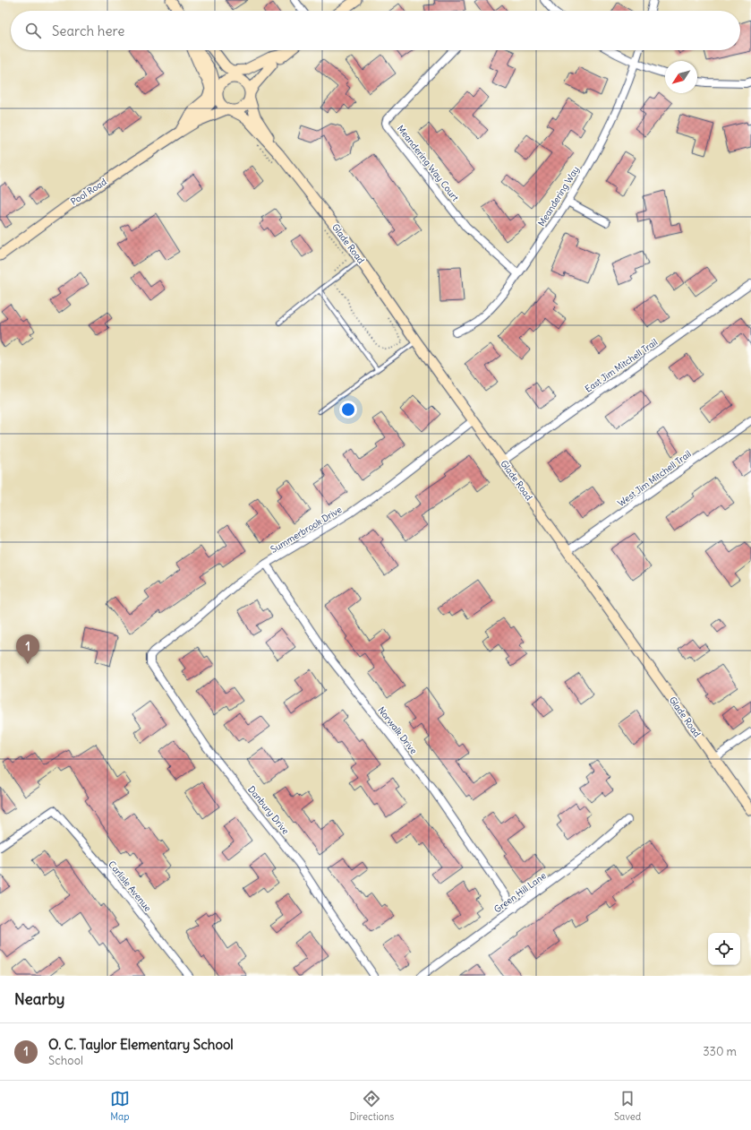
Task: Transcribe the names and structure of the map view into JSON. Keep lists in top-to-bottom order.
{
  "streets": {
    "main road": ["Pool Road", "Glade Road"],
    "street": [
      "Meandering Way Court",
      "Meandering Way",
      "East Jim Mitchell Trail",
      "West Jim Mitchell Trail",
      "Summerbrook Drive",
      "Norwalk Drive",
      "Danbury Drive",
      "Carlisle Avenue",
      "Green Hill Lane"
    ]
  },
  "crossings": [
    ["Meandering Way Court", "Meandering Way"],
    ["Pool Road", "Glade Road"],
    ["Glade Road", "East Jim Mitchell Trail"],
    ["Glade Road", "West Jim Mitchell Trail"],
    ["Glade Road", "Summerbrook Drive"],
    ["Summerbrook Drive", "Norwalk Drive"],
    ["Summerbrook Drive", "Danbury Drive"],
    ["Norwalk Drive", "Green Hill Lane"]
  ],
  "north": "bottom left",
  "page": {
    "search": "Search here",
    "pins": "1",
    "heading": "Nearby",
    "list": [
      {
        "mark": "1",
        "name": "O. C. Taylor Elementary School",
        "note": "School",
        "value": "330 m"
      }
    ],
    "nav": ["Map", "Directions", "Saved"]
  }
}
